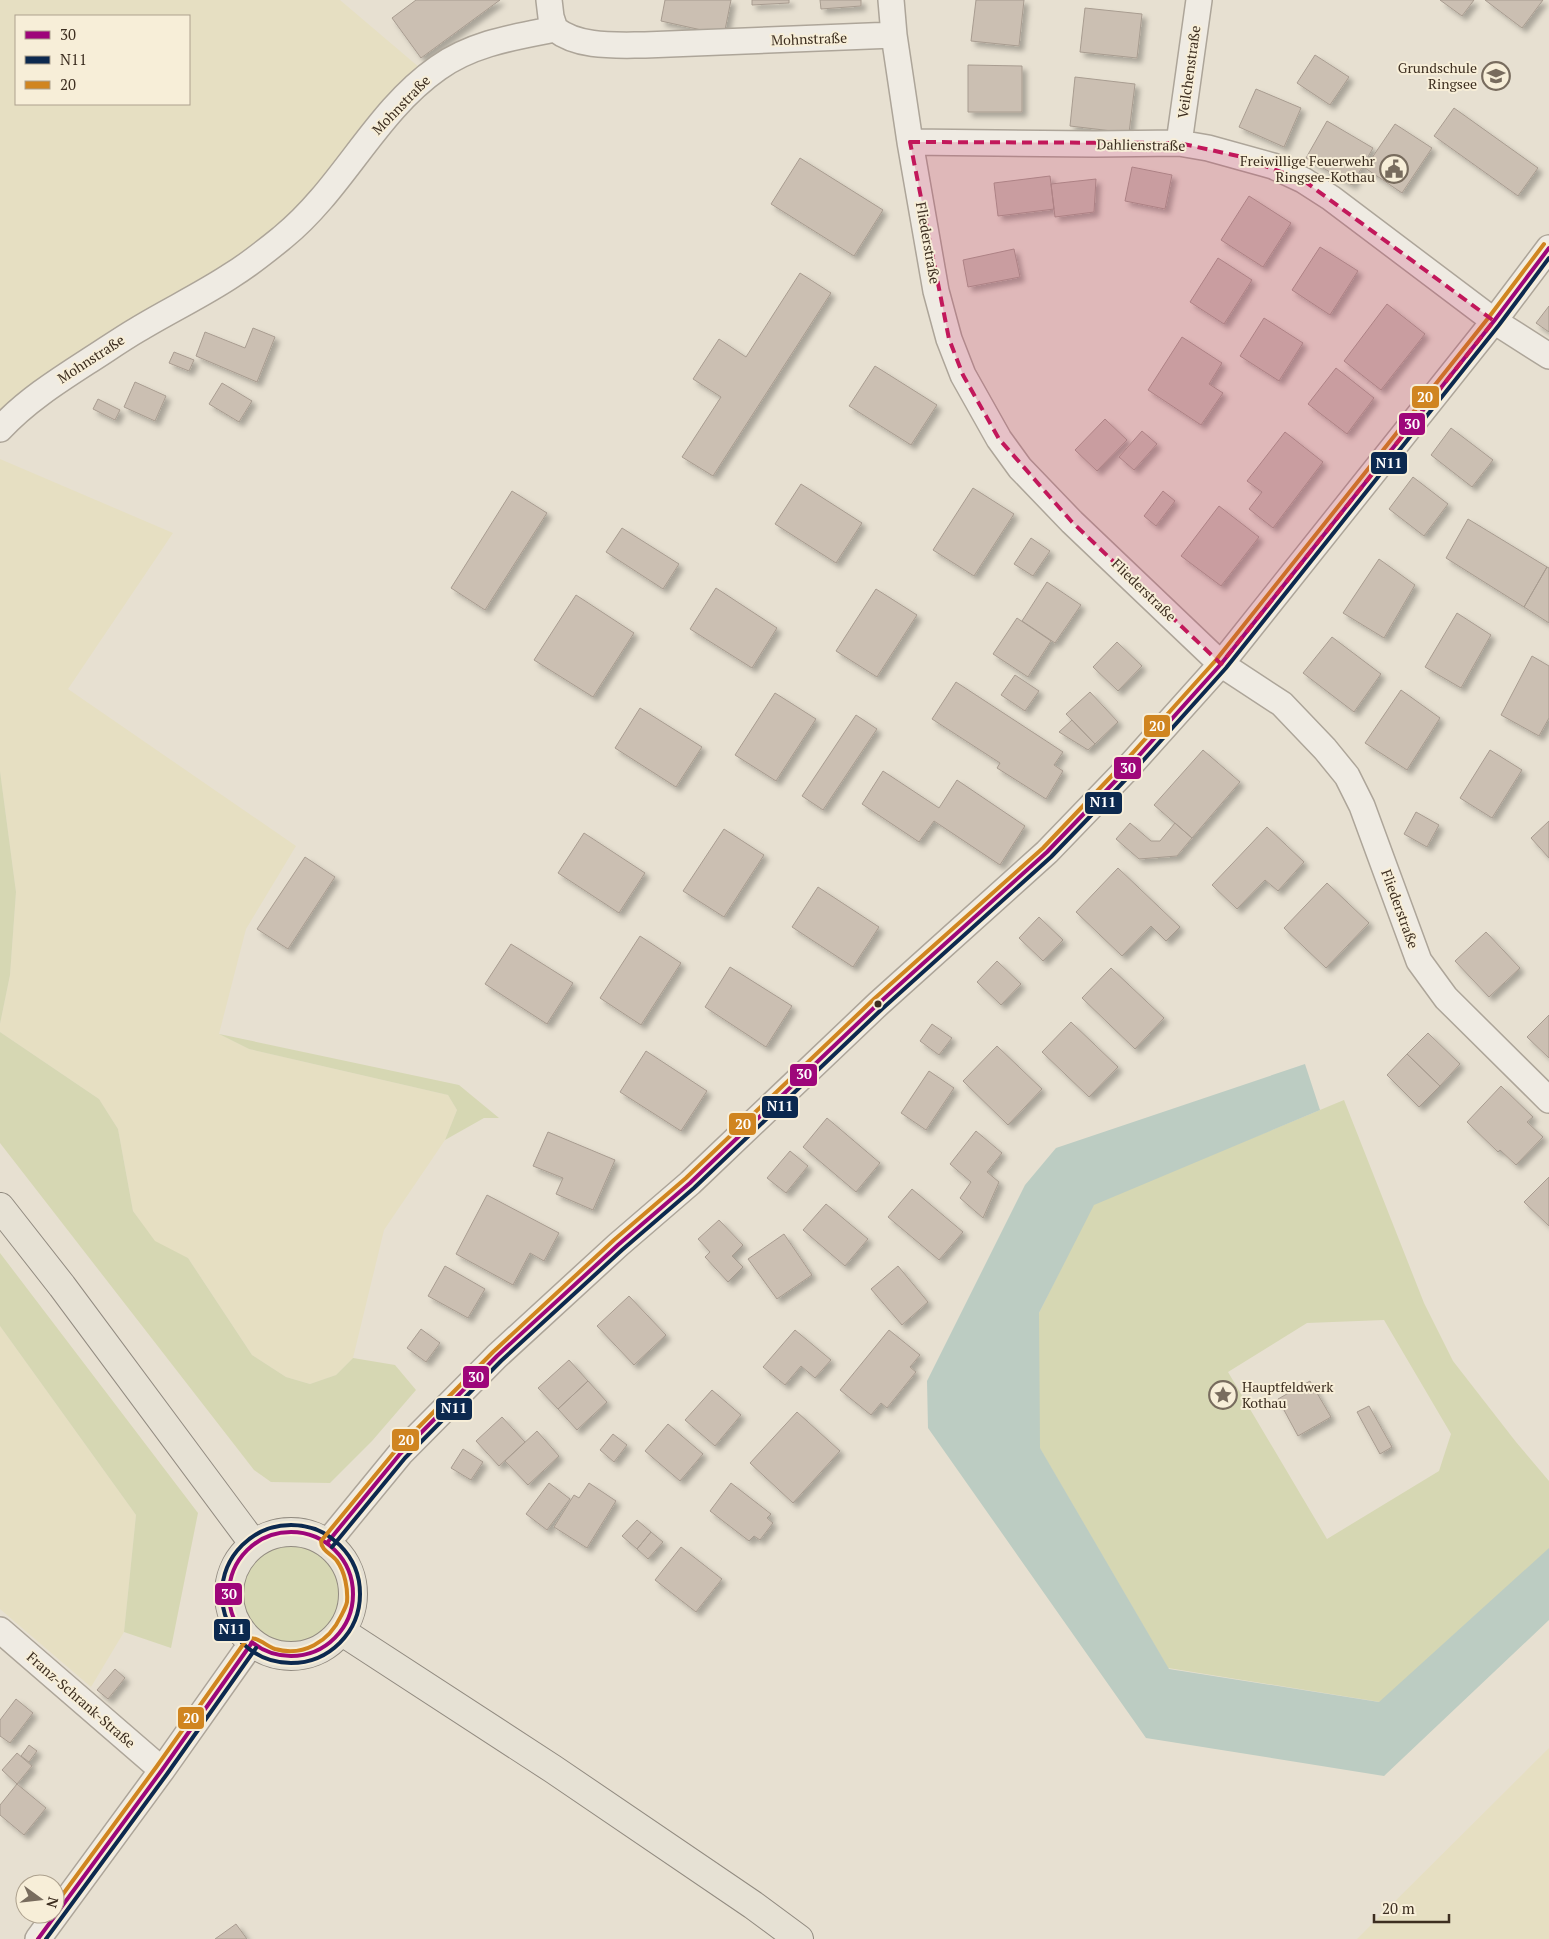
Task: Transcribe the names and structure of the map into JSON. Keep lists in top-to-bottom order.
{
  "streets": {
    "street": [
      "Mohnstraße",
      "Veilchenstraße",
      "Dahlienstraße",
      "Fliederstraße",
      "Franz-Schrank-Straße"
    ]
  },
  "crossings": [
    ["Mohnstraße", "Fliederstraße"],
    ["Veilchenstraße", "Dahlienstraße"],
    ["Dahlienstraße", "Fliederstraße"]
  ],
  "places": {
    "school or university": ["Grundschule Ringsee"],
    "public building": ["Freiwillige Feuerwehr Ringsee-Kothau"],
    "place": ["Hauptfeldwerk Kothau"]
  },
  "lines": ["transit line 20", "transit line 30", "transit line N11"],
  "legend": ["30", "N11", "20"],
  "scale_bar": "20 m",
  "north": "right"
}
